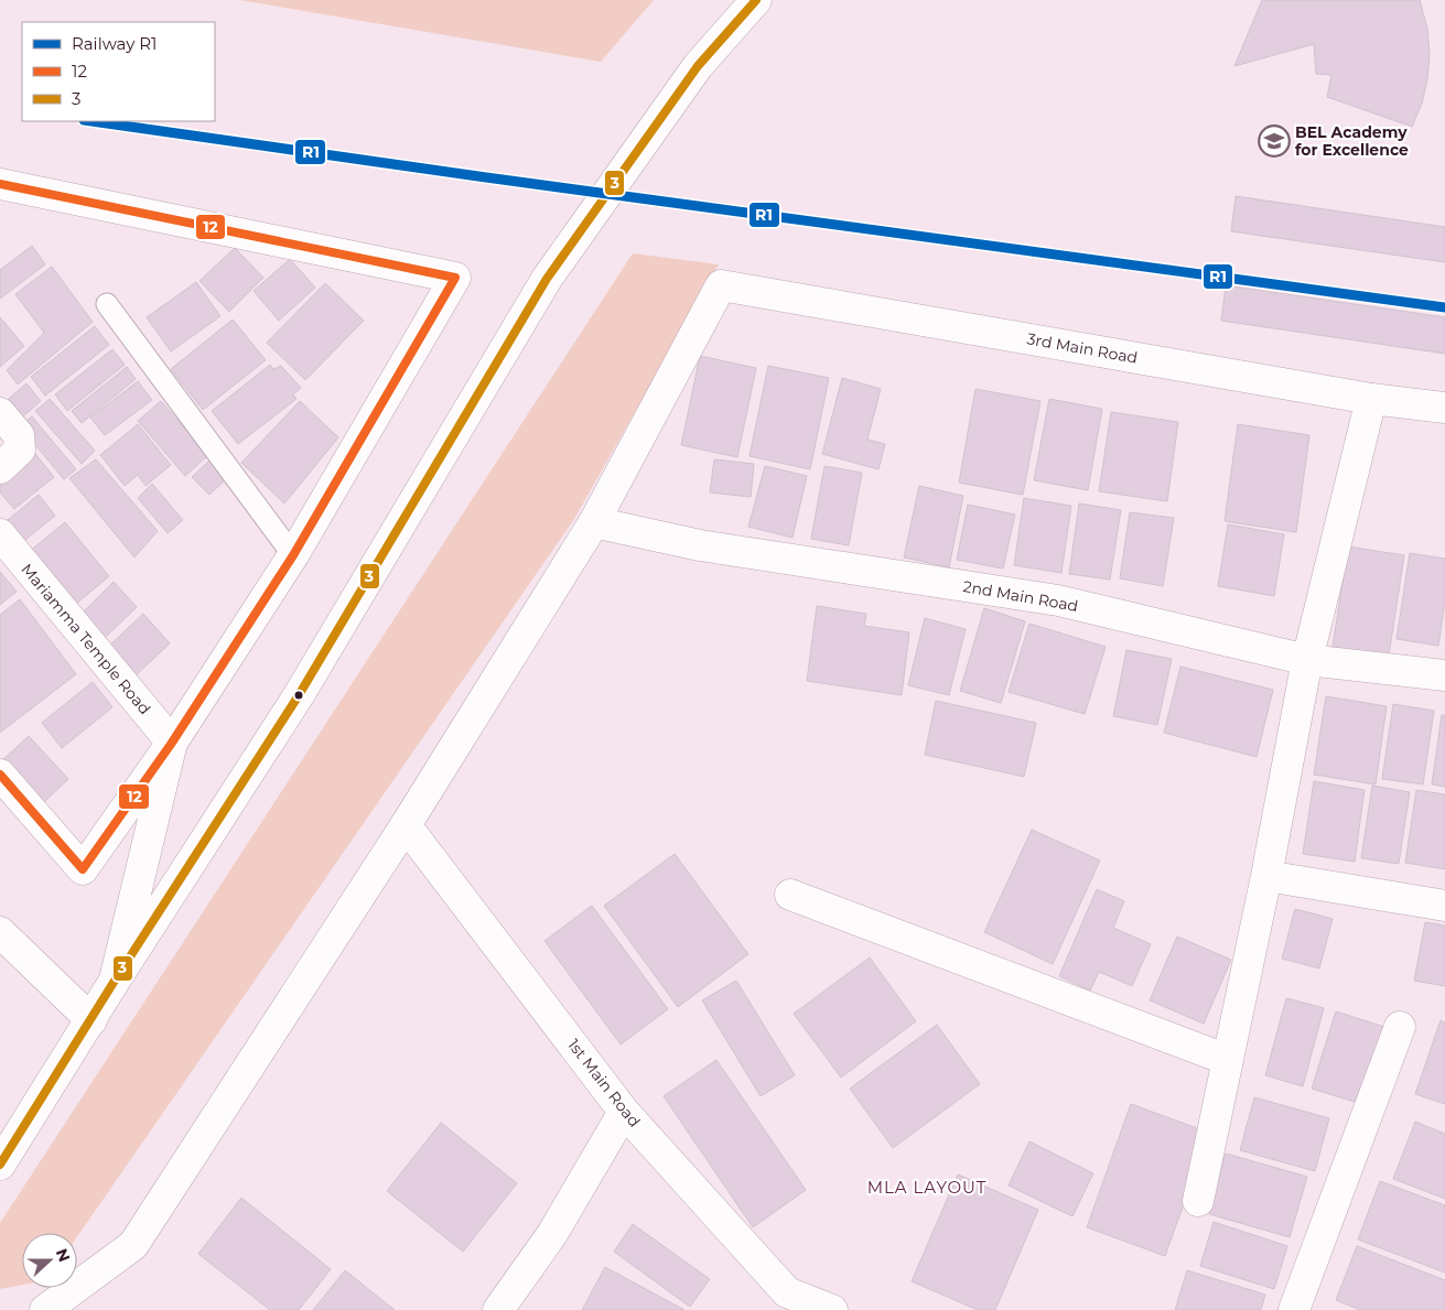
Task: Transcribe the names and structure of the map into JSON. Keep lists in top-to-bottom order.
{
  "streets": {
    "street": [
      "3rd Main Road",
      "2nd Main Road",
      "Mariamma Temple Road",
      "1st Main Road"
    ]
  },
  "crossings": [
    ["3rd Main Road", "2nd Main Road"]
  ],
  "districts": ["MLA LAYOUT"],
  "places": {
    "school or university": ["BEL Academy for Excellence"]
  },
  "lines": ["transit line 3", "rail line R1", "transit line 12"],
  "legend": ["Railway R1", "12", "3"],
  "north": "right"
}
